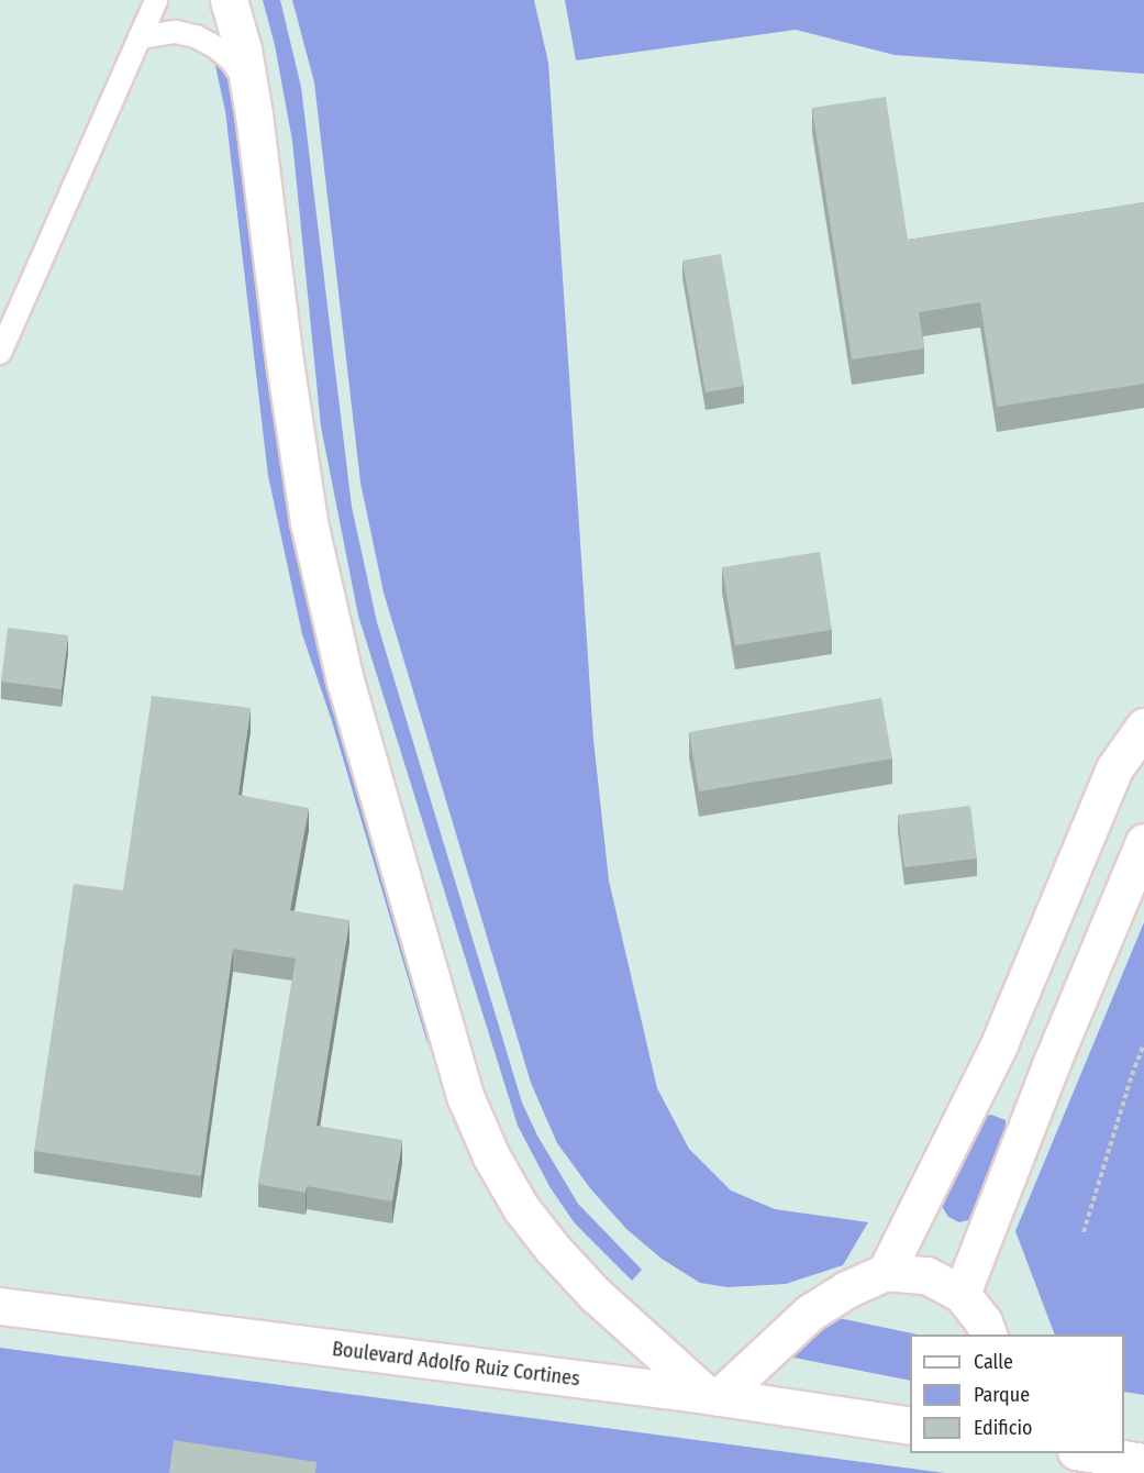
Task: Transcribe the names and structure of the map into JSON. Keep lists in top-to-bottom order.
{
  "streets": {
    "main road": ["Boulevard Adolfo Ruiz Cortines"]
  },
  "legend": ["Calle", "Parque", "Edificio"]
}
